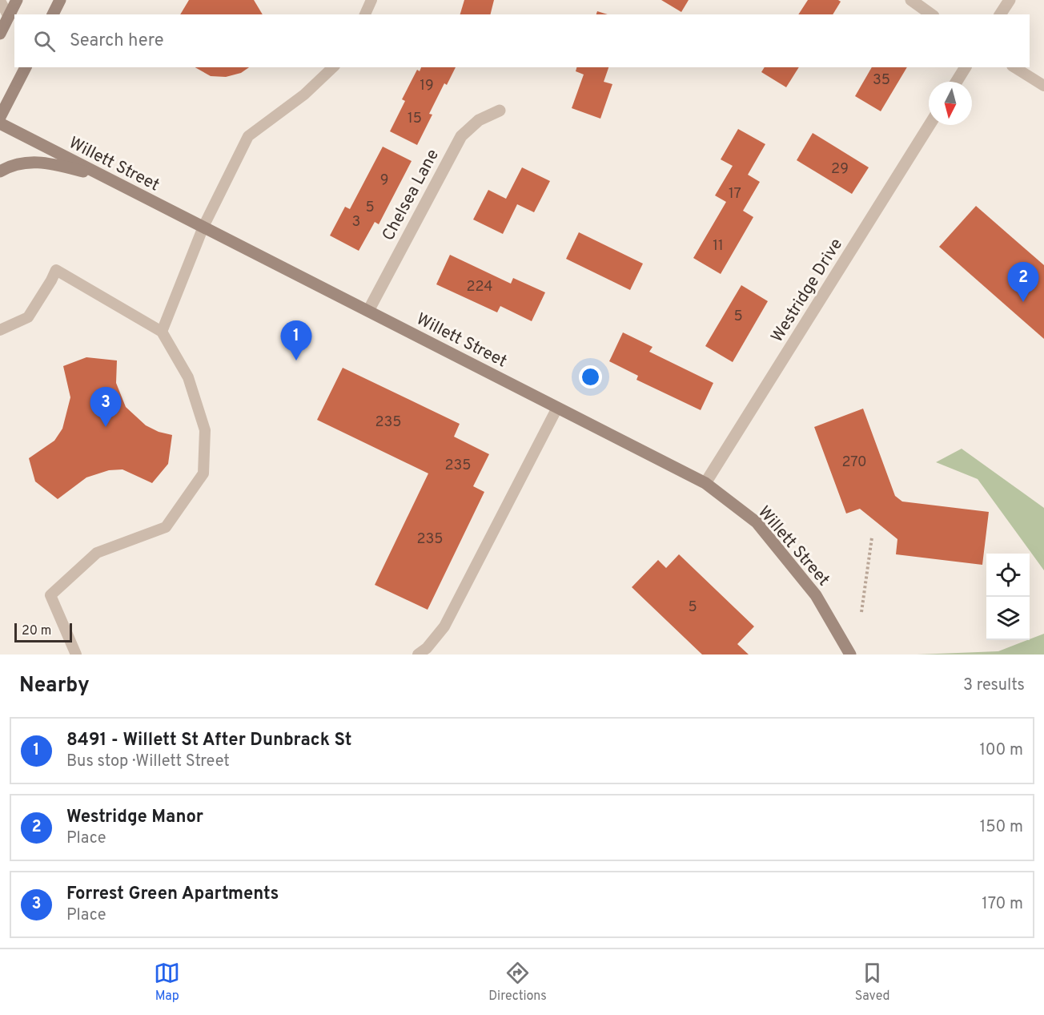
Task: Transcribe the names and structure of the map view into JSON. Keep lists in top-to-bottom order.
{
  "streets": {
    "street": ["Willett Street", "Chelsea Lane", "Westridge Drive"]
  },
  "crossings": [
    ["Willett Street", "Chelsea Lane"],
    ["Willett Street", "Westridge Drive"]
  ],
  "house_numbers": [
    "35",
    "19",
    "15",
    "29",
    "9",
    "17",
    "5",
    "3",
    "11",
    "224",
    "5",
    "235",
    "270",
    "235",
    "235",
    "5"
  ],
  "scale_bar": "20 m",
  "north": "bottom",
  "page": {
    "search": "Search here",
    "pins": ["2", "1", "3"],
    "scale": "20 m",
    "heading": ["Nearby", "3 results"],
    "list": [
      {
        "mark": "1",
        "name": "8491 - Willett St After Dunbrack St",
        "note": "Bus stop · Willett Street",
        "value": "100 m"
      },
      {
        "mark": "2",
        "name": "Westridge Manor",
        "note": "Place",
        "value": "150 m"
      },
      {
        "mark": "3",
        "name": "Forrest Green Apartments",
        "note": "Place",
        "value": "170 m"
      }
    ],
    "nav": ["Map", "Directions", "Saved"]
  }
}
